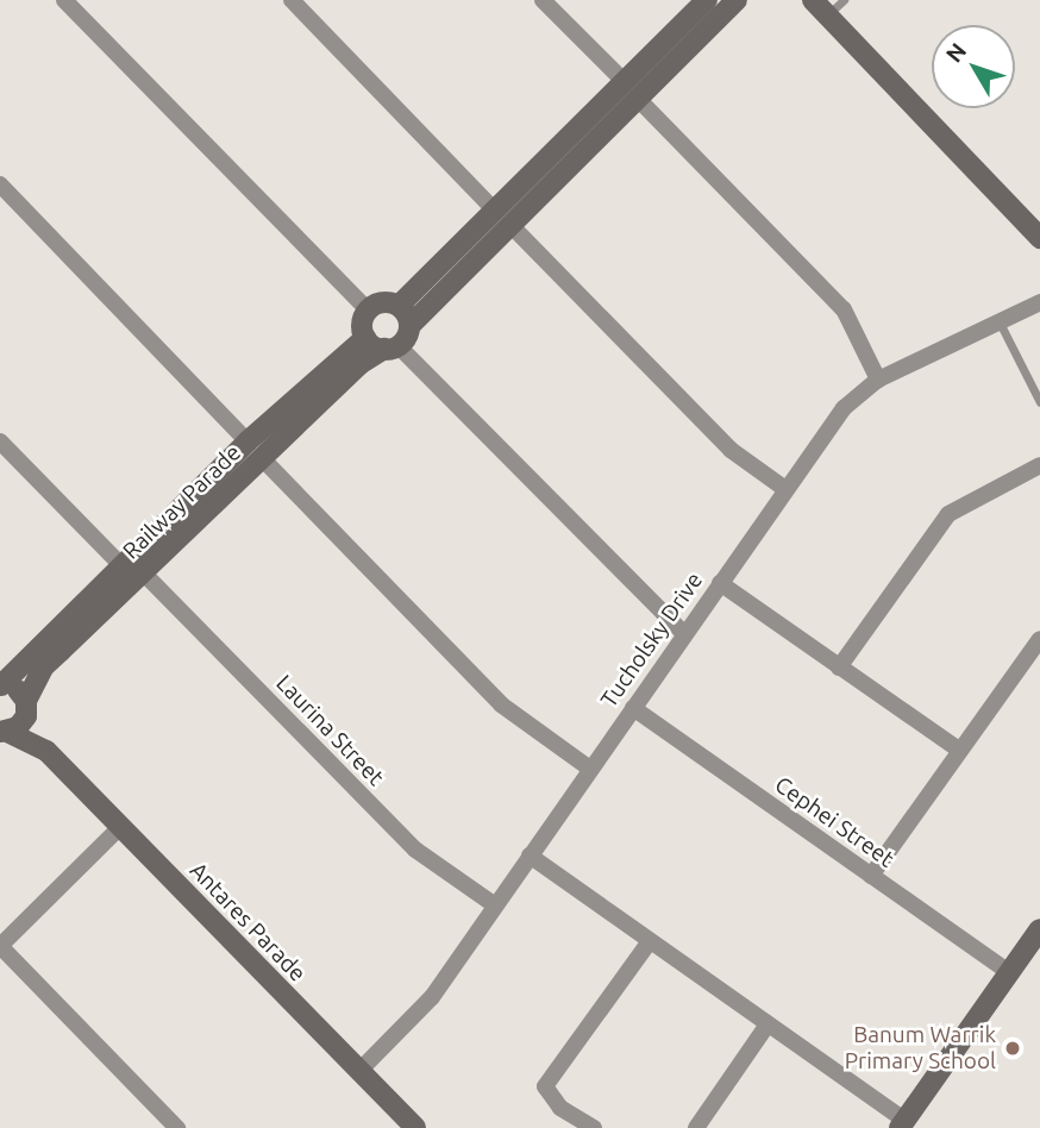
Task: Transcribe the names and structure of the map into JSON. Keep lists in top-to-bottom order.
{
  "streets": {
    "street": [
      "Railway Parade",
      "Tucholsky Drive",
      "Laurina Street",
      "Cephei Street",
      "Antares Parade"
    ]
  },
  "crossings": [
    ["Railway Parade", "Laurina Street"],
    ["Railway Parade", "Antares Parade"],
    ["Tucholsky Drive", "Laurina Street"],
    ["Tucholsky Drive", "Cephei Street"],
    ["Tucholsky Drive", "Antares Parade"]
  ],
  "places": ["Banum Warrik Primary School"],
  "north": "top left"
}
